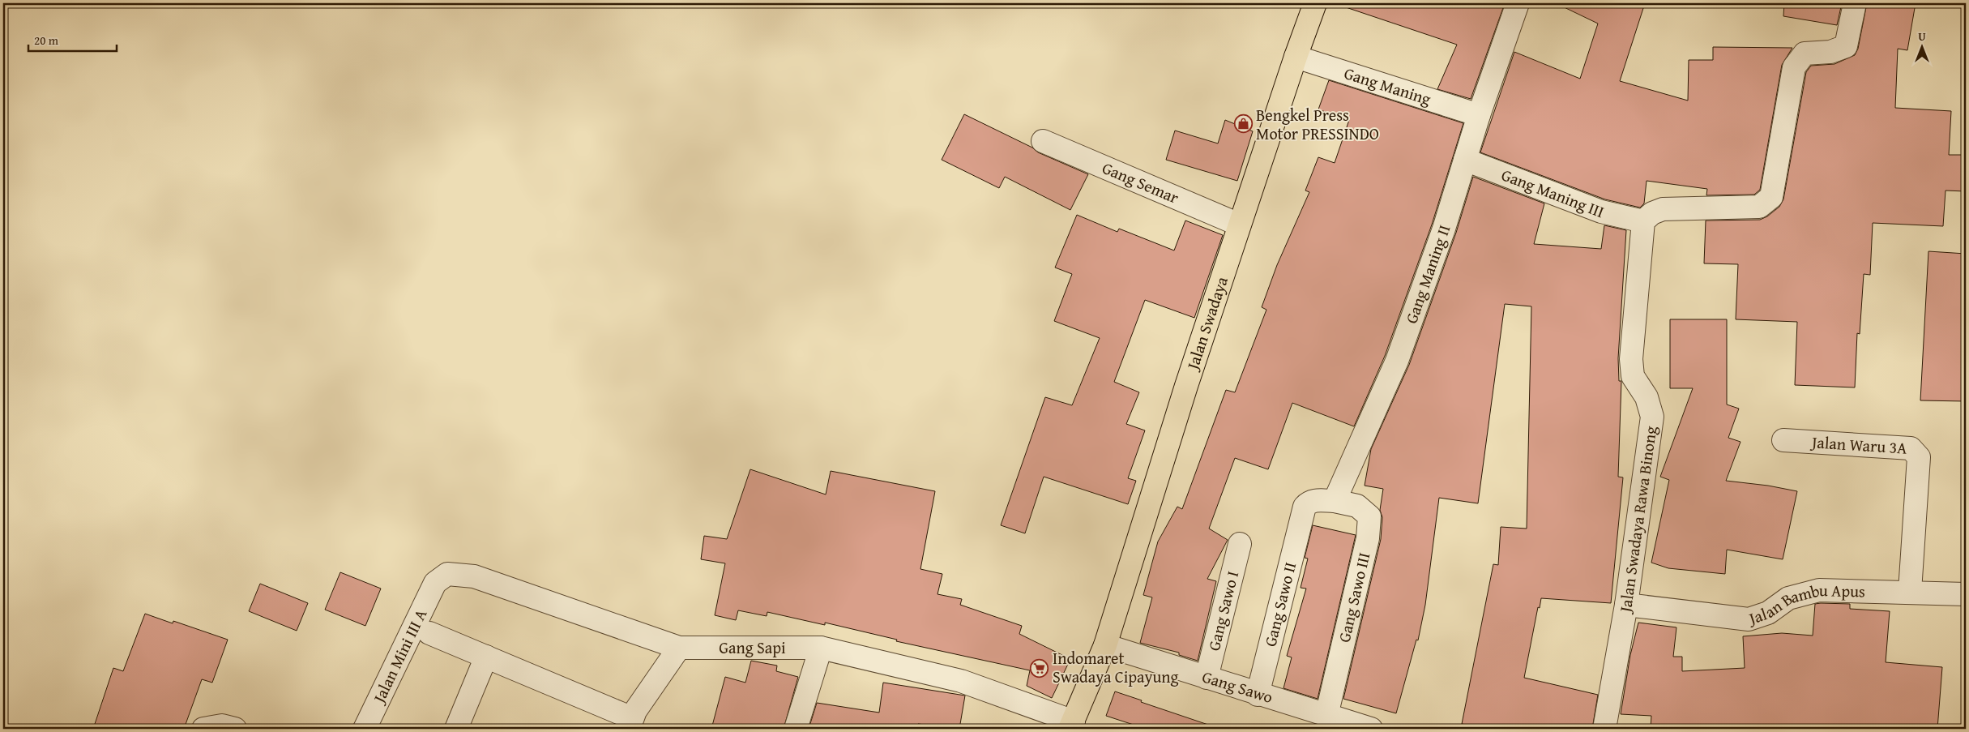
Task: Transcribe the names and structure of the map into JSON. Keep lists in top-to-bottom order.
{
  "streets": {
    "main road": ["Jalan Swadaya"],
    "street": [
      "Gang Maning",
      "Gang Semar",
      "Gang Maning III",
      "Gang Maning II",
      "Jalan Waru 3A",
      "Jalan Swadaya Rawa Binong",
      "Gang Sawo III",
      "Gang Sawo II",
      "Jalan Bambu Apus",
      "Gang Sawo I",
      "Gang Sapi",
      "Jalan Mini III A",
      "Gang Sawo"
    ]
  },
  "crossings": [
    ["Gang Maning", "Gang Maning II"],
    ["Gang Maning", "Jalan Swadaya"],
    ["Gang Semar", "Jalan Swadaya"],
    ["Gang Maning III", "Gang Maning II"],
    ["Gang Maning III", "Jalan Swadaya Rawa Binong"],
    ["Gang Maning II", "Gang Sawo III"],
    ["Gang Maning II", "Gang Sawo II"],
    ["Jalan Swadaya", "Gang Sawo"],
    ["Jalan Waru 3A", "Jalan Bambu Apus"],
    ["Jalan Swadaya Rawa Binong", "Jalan Bambu Apus"],
    ["Gang Sawo III", "Gang Sawo II"],
    ["Gang Sawo III", "Gang Sawo"],
    ["Gang Sawo II", "Gang Sawo"],
    ["Gang Sawo I", "Gang Sawo"],
    ["Gang Sapi", "Jalan Mini III A"]
  ],
  "places": {
    "shop": ["Bengkel Press Motor PRESSINDO"],
    "supermarket": ["Indomaret Swadaya Cipayung"]
  },
  "scale_bar": "20 m",
  "north": "top"
}
